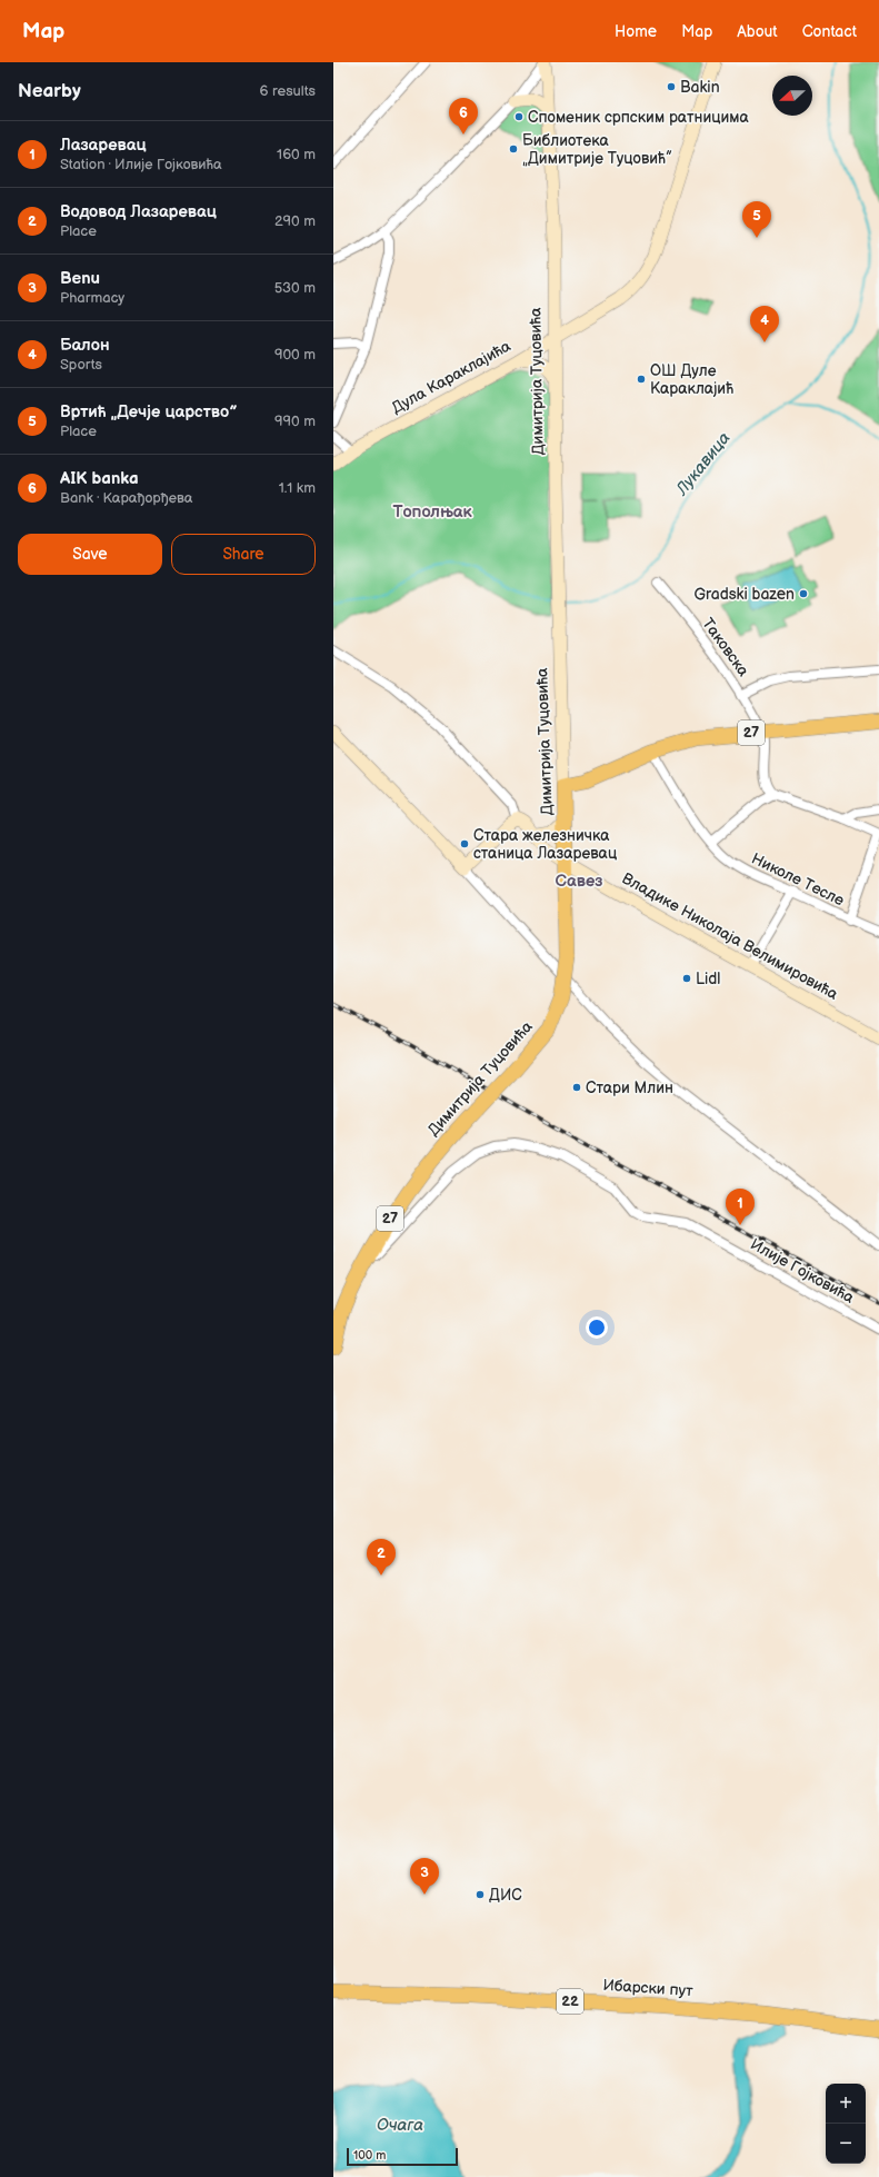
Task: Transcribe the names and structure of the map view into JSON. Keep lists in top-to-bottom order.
{
  "streets": {
    "main road": [
      "Димитрија Туцовића",
      "27",
      "Ибарски пут",
      "22"
    ],
    "street": [
      "Дула Караклајића",
      "Таковска",
      "Николе Тесле",
      "Владике Николаја Велимировића",
      "Илије Гојковића"
    ]
  },
  "crossings": [
    ["Дула Караклајића", "Димитрија Туцовића"],
    ["Димитрија Туцовића", "27"],
    ["Димитрија Туцовића", "Владике Николаја Велимировића"],
    ["Димитрија Туцовића", "Илије Гојковића"],
    ["Таковска", "27"],
    ["27", "Николе Тесле"]
  ],
  "districts": ["Тополњак", "Савез"],
  "water": ["Лукавица", "Очага"],
  "places": [
    "Bakin",
    "Споменик српским ратницима",
    "Библиотека „Димитрије Туцовић”",
    "ОШ Дуле Караклајић",
    "Gradski bazen",
    "Стара железничка станица Лазаревац",
    "Lidl",
    "Стари Млин",
    "ДИС"
  ],
  "scale_bar": "100 m",
  "north": "left",
  "page": {
    "header": "Map",
    "nav": [
      "Home",
      "Map",
      "About",
      "Contact"
    ],
    "heading": ["Nearby", "6 results"],
    "pins": [
      "6",
      "5",
      "4",
      "1",
      "2",
      "3"
    ],
    "list": [
      {
        "mark": "1",
        "name": "Лазаревац",
        "note": "Station · Илије Гојковића",
        "value": "160 m"
      },
      {
        "mark": "2",
        "name": "Водовод Лазаревац",
        "note": "Place",
        "value": "290 m"
      },
      {
        "mark": "3",
        "name": "Benu",
        "note": "Pharmacy",
        "value": "530 m"
      },
      {
        "mark": "4",
        "name": "Балон",
        "note": "Sports",
        "value": "900 m"
      },
      {
        "mark": "5",
        "name": "Вртић „Дечје царство”",
        "note": "Place",
        "value": "990 m"
      },
      {
        "mark": "6",
        "name": "AIK banka",
        "note": "Bank · Карађорђева",
        "value": "1.1 km"
      }
    ],
    "buttons": ["Save", "Share"],
    "map_buttons": ["+", "−"],
    "scale": "100 m"
  }
}
